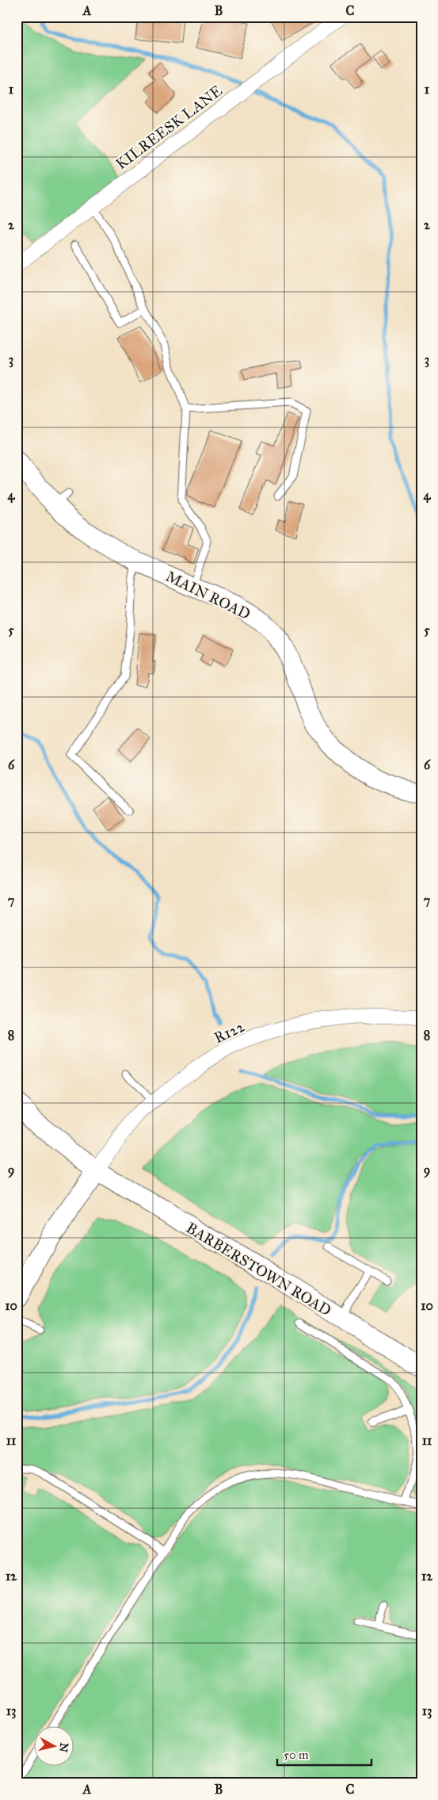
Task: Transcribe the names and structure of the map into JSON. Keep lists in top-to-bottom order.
{
  "streets": {
    "main road": ["MAIN ROAD", "BARBERSTOWN ROAD"],
    "street": ["KILREESK LANE", "R122"]
  },
  "crossings": [
    ["R122", "BARBERSTOWN ROAD"]
  ],
  "scale_bar": "50 m",
  "north": "right",
  "grid": {
    "columns": ["A", "B", "C"],
    "rows": [
      "1",
      "2",
      "3",
      "4",
      "5",
      "6",
      "7",
      "8",
      "9",
      "10",
      "11",
      "12",
      "13"
    ]
  }
}
